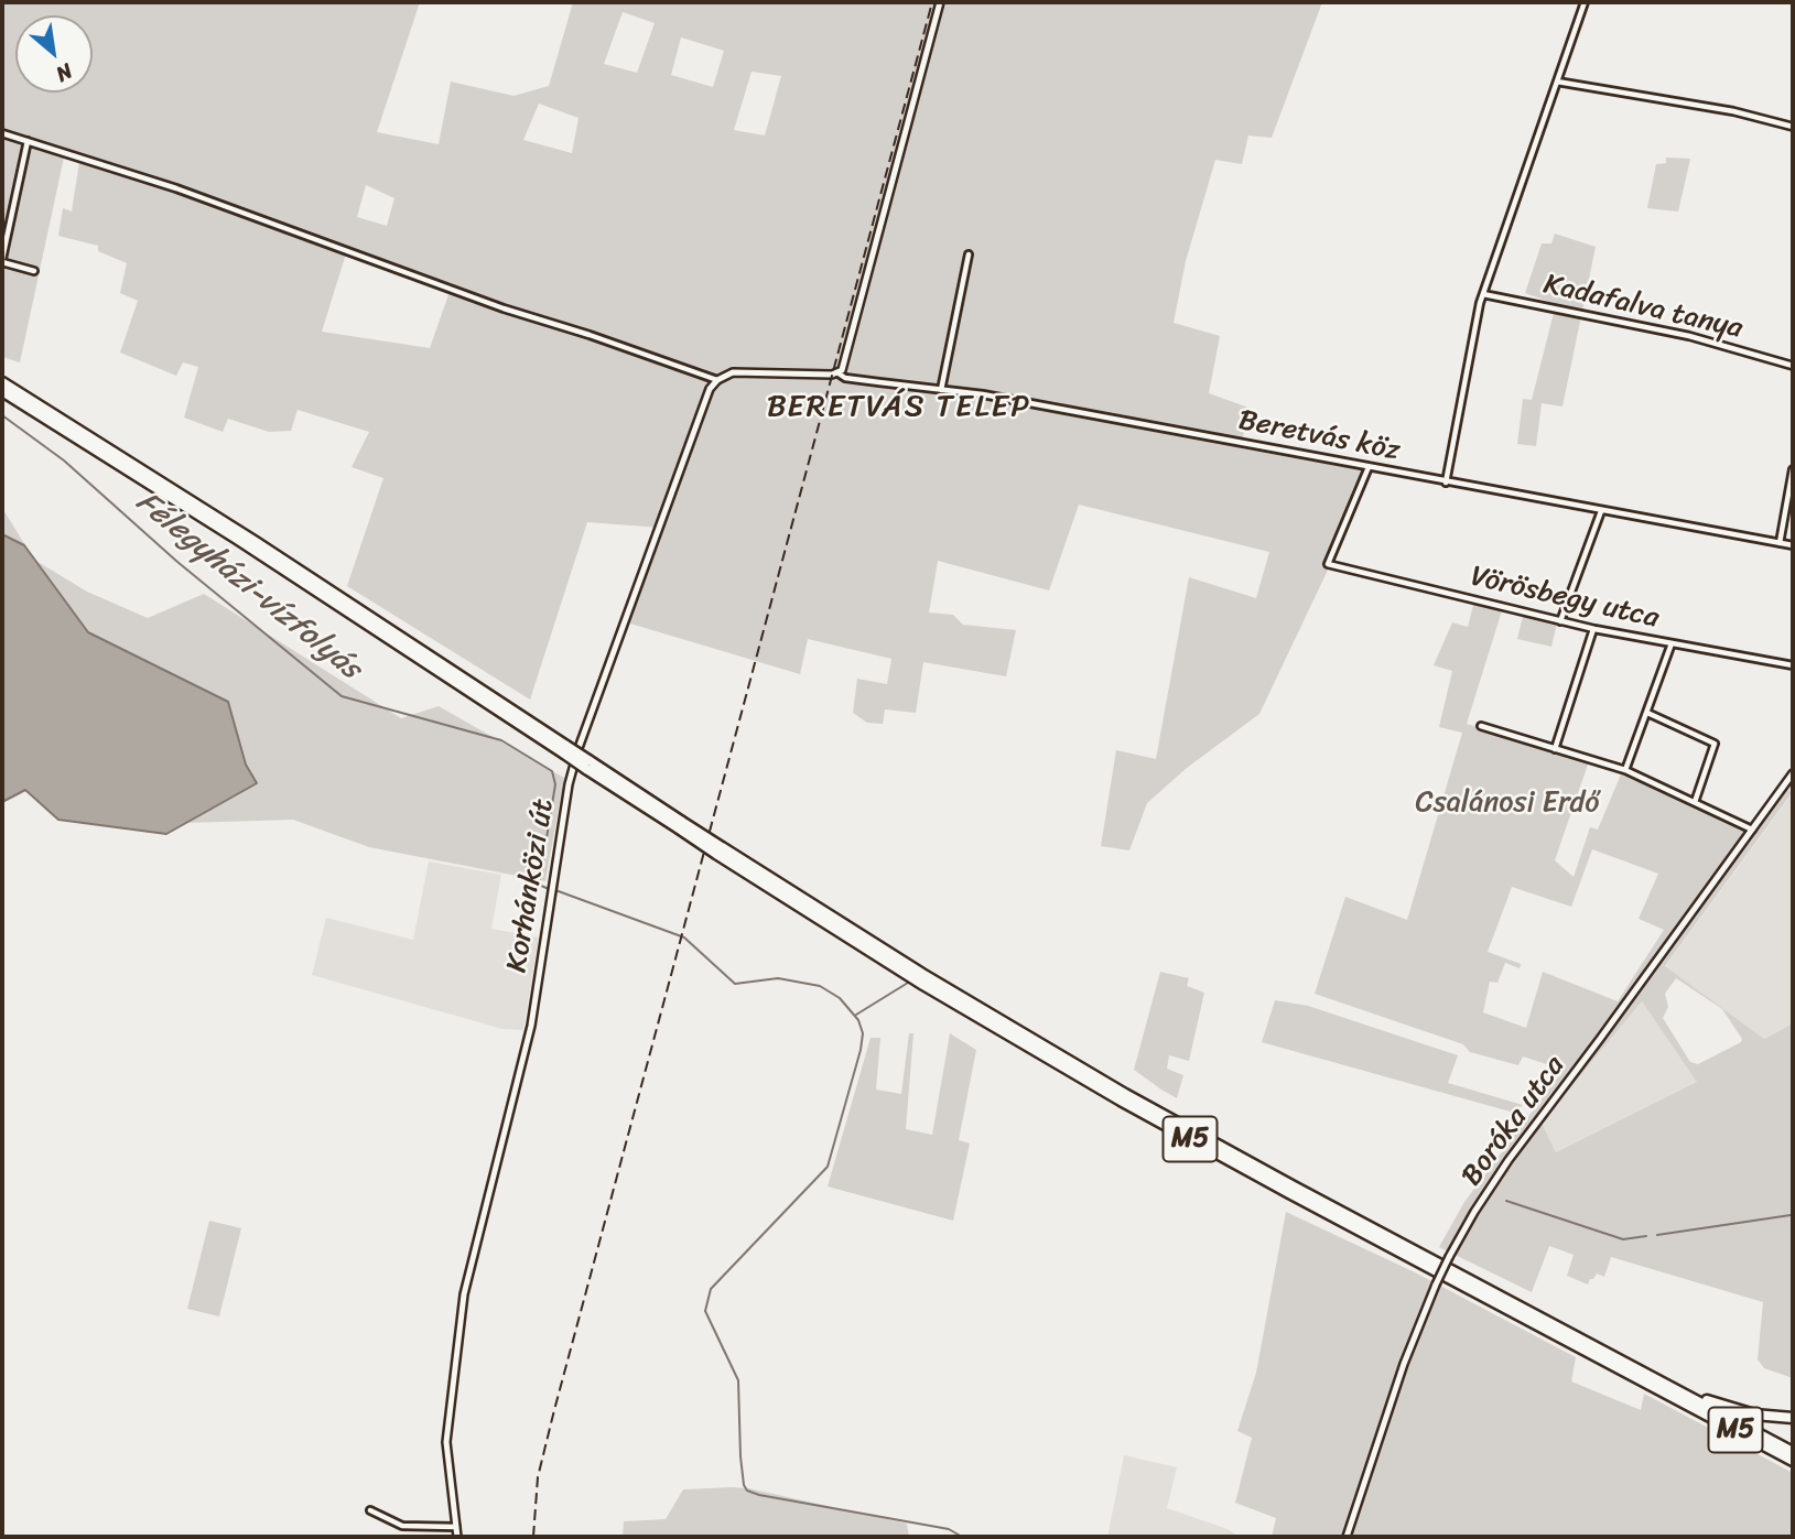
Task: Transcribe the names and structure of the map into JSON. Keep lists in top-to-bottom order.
{
  "streets": {
    "highway": ["M5"],
    "street": [
      "Kadafalva tanya",
      "Beretvás köz",
      "Vörösbegy utca",
      "Korhánközi út",
      "Boróka utca"
    ]
  },
  "crossings": [
    ["Beretvás köz", "Vörösbegy utca"]
  ],
  "districts": ["BERETVÁS TELEP"],
  "water": ["Félegyházi-vízfolyás"],
  "parks": ["Csalánosi Erdő"],
  "north": "bottom right"
}
